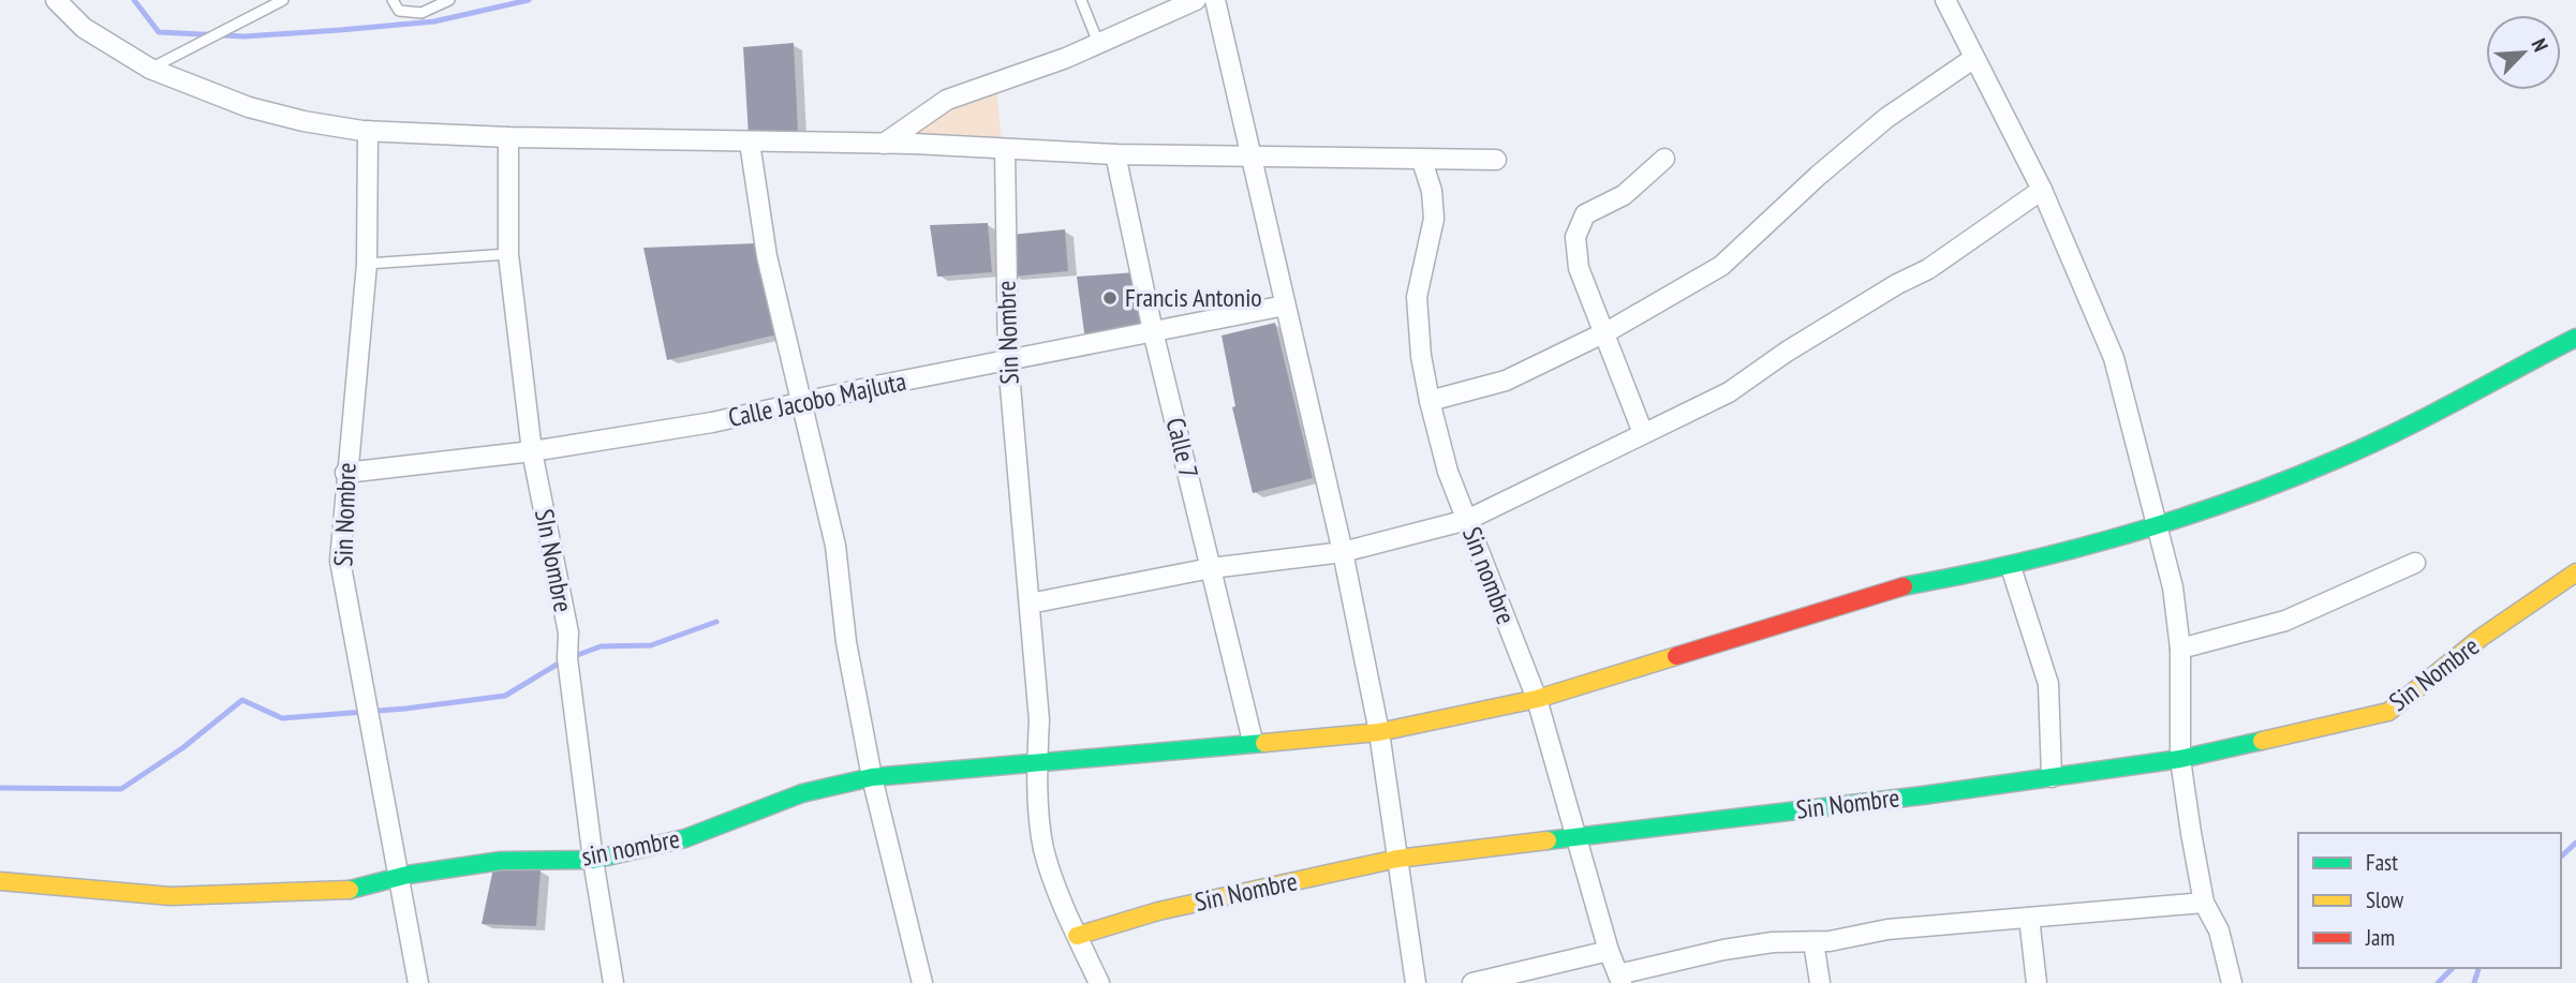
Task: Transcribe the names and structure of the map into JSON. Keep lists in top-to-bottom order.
{
  "streets": {
    "street": [
      "Sin Nombre",
      "Calle Jacobo Majluta",
      "Calle 7",
      "SIn Nombre",
      "Sin nombre",
      "sin nombre"
    ]
  },
  "crossings": [
    ["Sin Nombre", "Calle Jacobo Majluta"],
    ["Sin Nombre", "Sin nombre"],
    ["Sin Nombre", "sin nombre"],
    ["Calle Jacobo Majluta", "Calle 7"],
    ["Calle Jacobo Majluta", "SIn Nombre"],
    ["Calle 7", "sin nombre"],
    ["SIn Nombre", "sin nombre"],
    ["Sin nombre", "sin nombre"]
  ],
  "places": ["Francis Antonio"],
  "legend": ["Fast", "Slow", "Jam"],
  "north": "top right"
}
